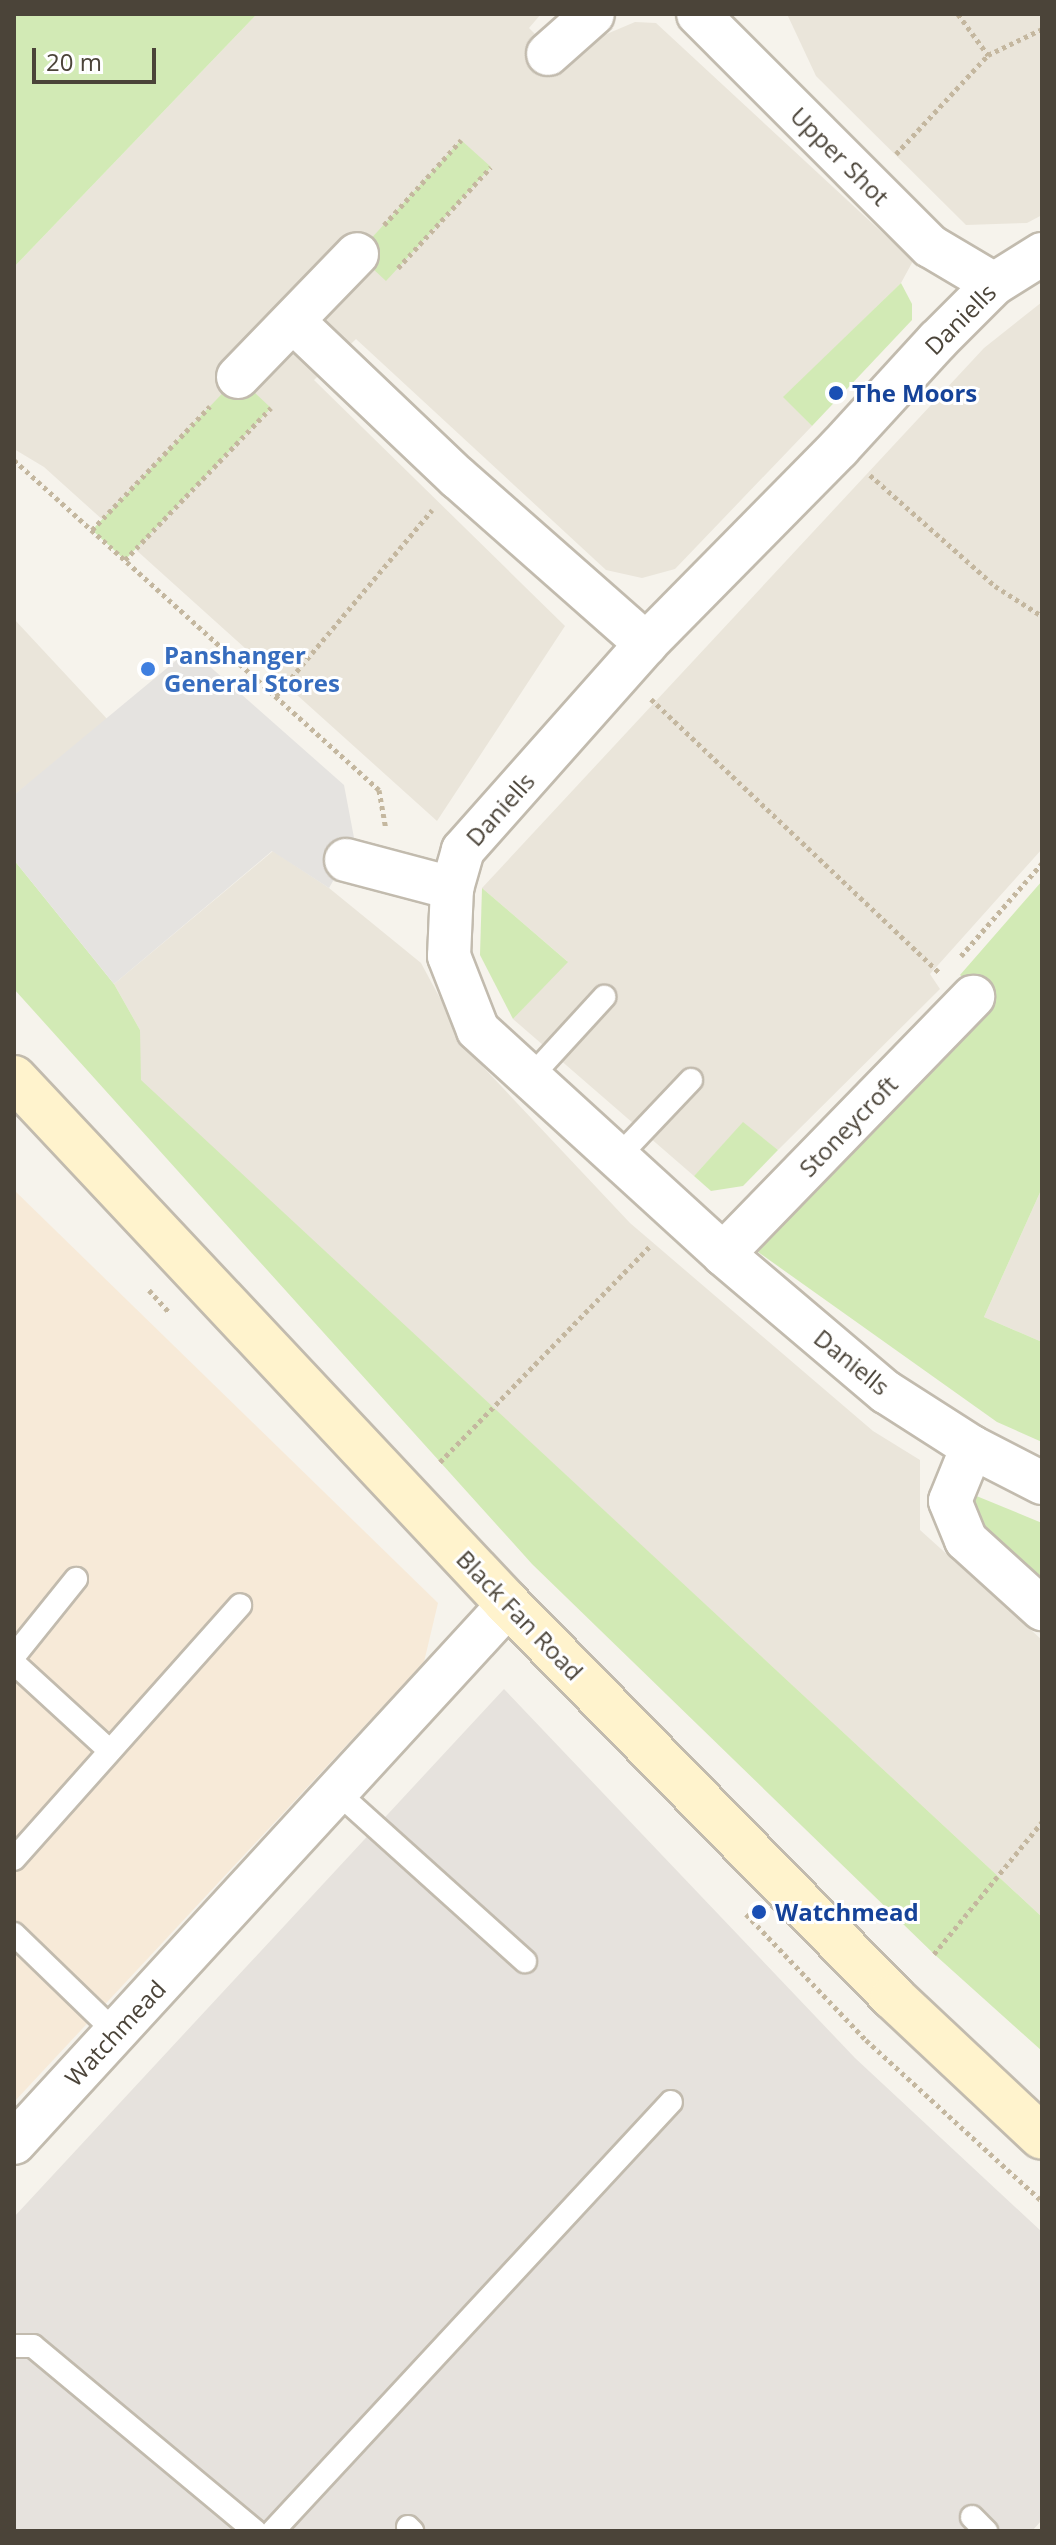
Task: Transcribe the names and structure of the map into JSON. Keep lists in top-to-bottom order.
{
  "streets": {
    "main road": ["Black Fan Road"],
    "street": [
      "Upper Shot",
      "Daniells",
      "Stoneycroft",
      "Watchmead"
    ]
  },
  "crossings": [
    ["Upper Shot", "Daniells"],
    ["Daniells", "Stoneycroft"],
    ["Black Fan Road", "Watchmead"]
  ],
  "places": ["The Moors", "Panshanger General Stores", "Watchmead"],
  "scale_bar": "20 m"
}
